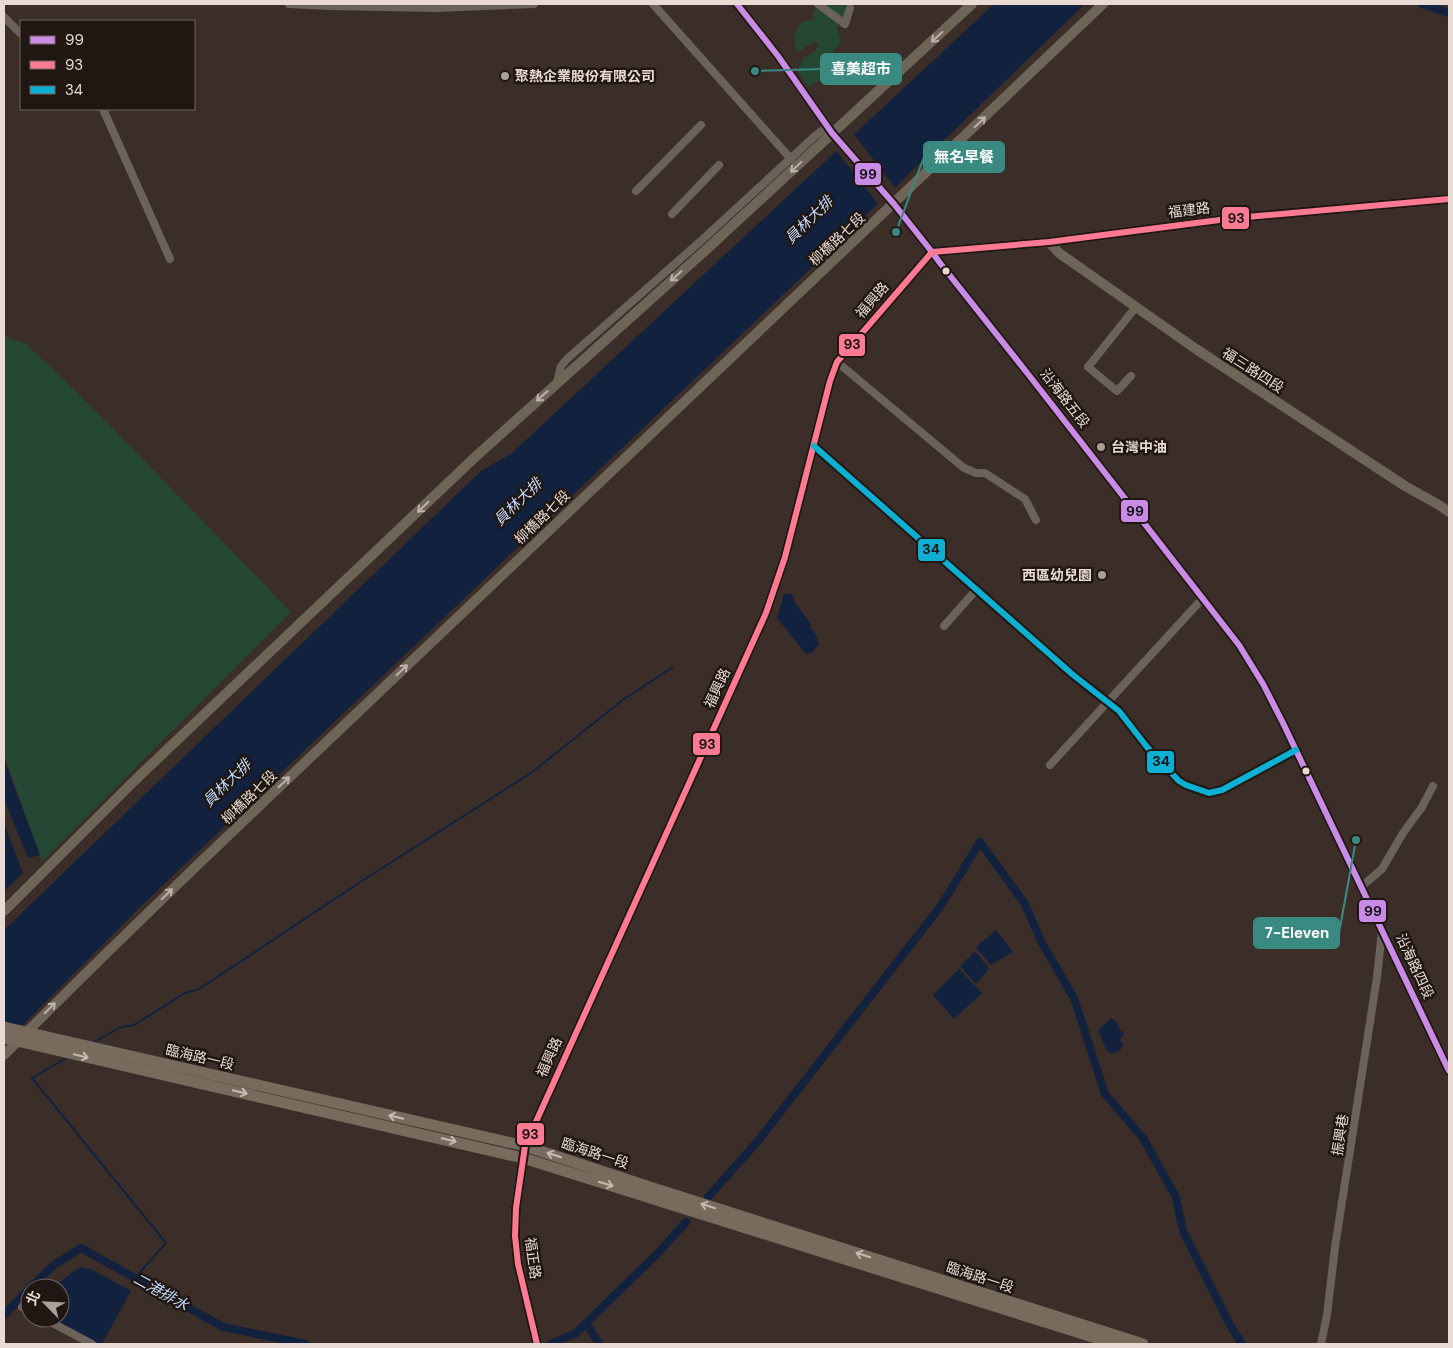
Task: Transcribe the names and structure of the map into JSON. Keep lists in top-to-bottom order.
{
  "streets": {
    "main road": ["臨海路一段"],
    "street": [
      "福建路",
      "柳橋路七段",
      "福興路",
      "福三路四段",
      "沿海路五段",
      "沿海路四段",
      "振興巷",
      "福正路"
    ]
  },
  "crossings": [
    ["福建路", "福興路"],
    ["福建路", "福三路四段"],
    ["福建路", "沿海路五段"],
    ["柳橋路七段", "沿海路五段"],
    ["柳橋路七段", "臨海路一段"],
    ["福興路", "沿海路五段"],
    ["福興路", "臨海路一段"],
    ["福興路", "福正路"],
    ["沿海路五段", "沿海路四段"],
    ["沿海路四段", "振興巷"],
    ["臨海路一段", "福正路"]
  ],
  "one_way": ["柳橋路七段"],
  "water": ["員林大排", "二港排水"],
  "places": [
    "喜美超市",
    "聚熱企業股份有限公司",
    "無名早餐",
    "台灣中油",
    "西區幼兒園",
    "7-Eleven"
  ],
  "lines": ["transit line 99", "transit line 93", "transit line 34"],
  "legend": ["99", "93", "34"],
  "north": "top left"
}
